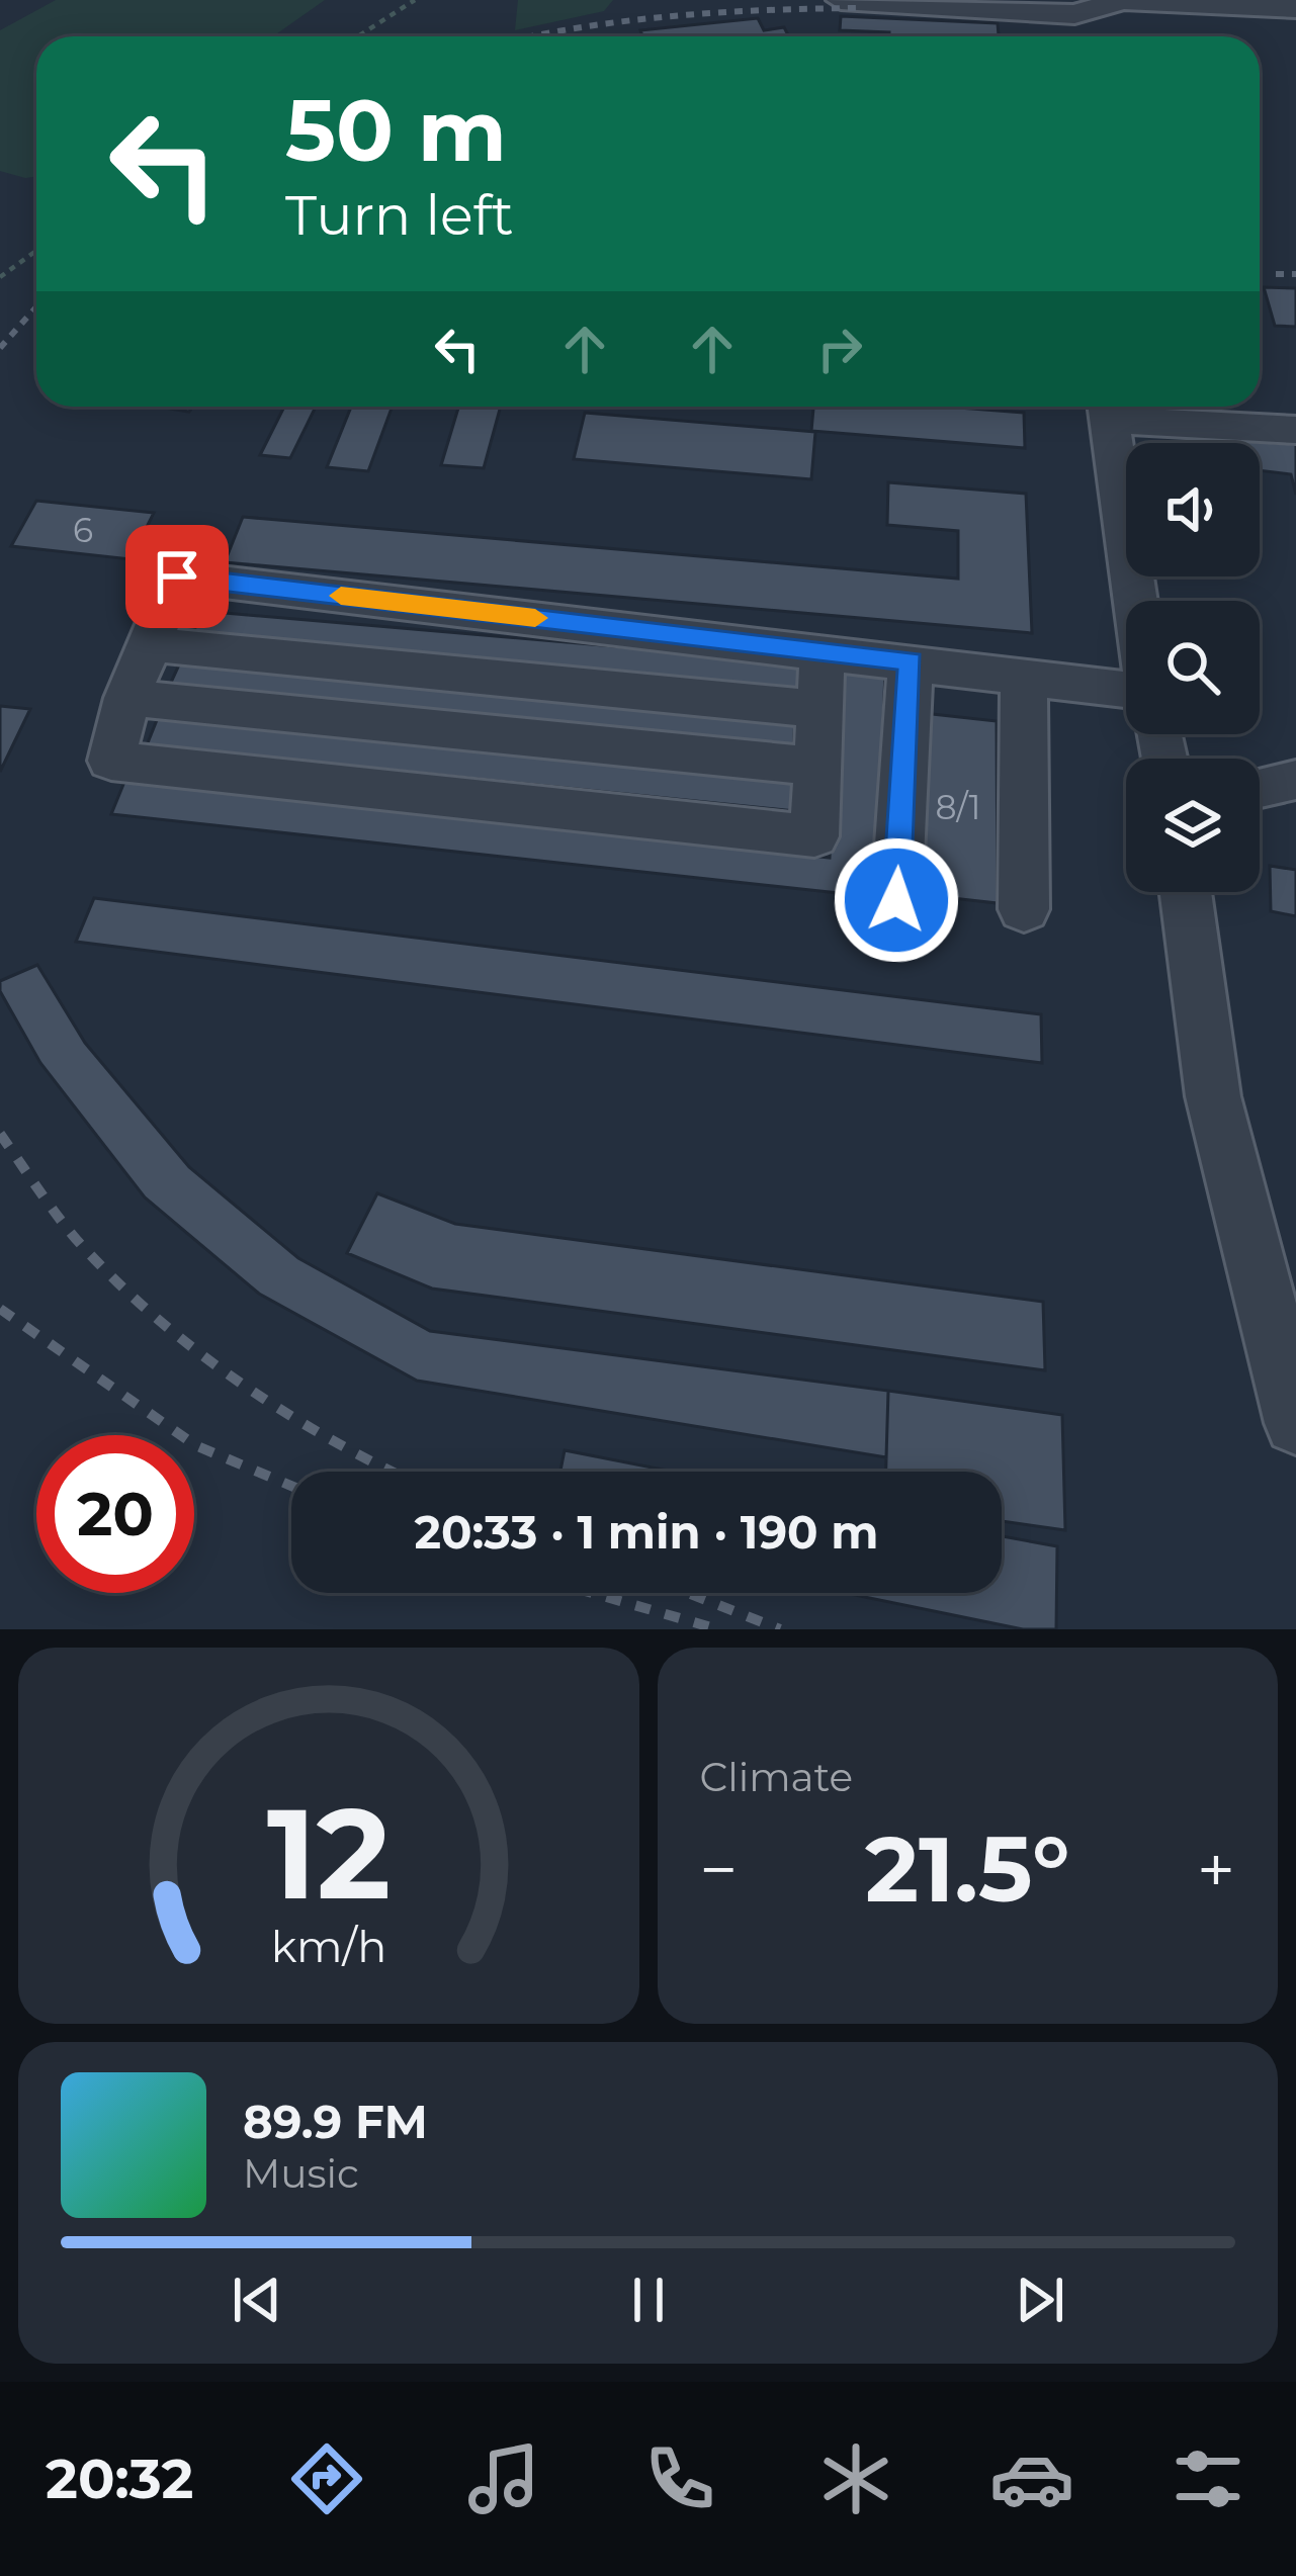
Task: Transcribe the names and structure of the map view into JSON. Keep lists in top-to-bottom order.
{
  "house_numbers": ["6", "8/1"],
  "page": {
    "turn": ["50 m", "Turn left"],
    "limit": "20",
    "trip": "20:33 · 1 min · 190 m",
    "tile": "Climate",
    "heat": ["−", "21.5°", "+"],
    "song": ["89.9 FM", "Music"],
    "tabs": "20:32",
    "gauge": ["12", "km/h"]
  }
}
